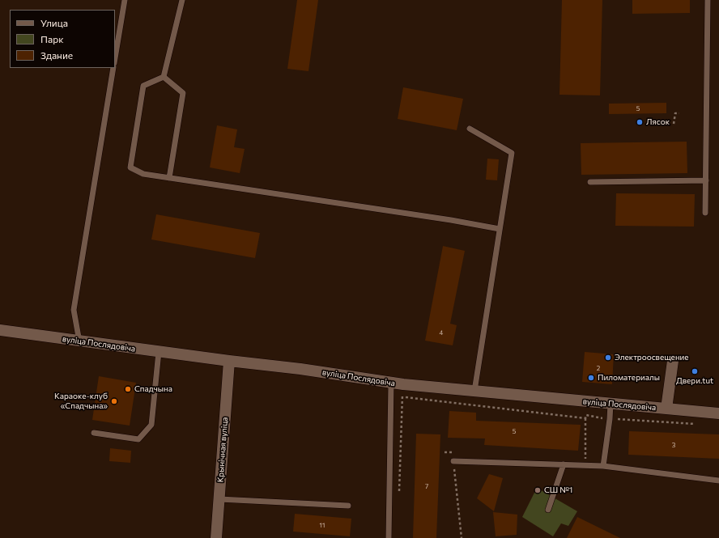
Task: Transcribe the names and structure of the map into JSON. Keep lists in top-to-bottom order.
{
  "streets": {
    "street": ["вуліца Послядовіча", "Крынічная вуліца"]
  },
  "crossings": [
    ["вуліца Послядовіча", "Крынічная вуліца"]
  ],
  "places": [
    "Лясок",
    "Электроосвещение",
    "Двери.tut",
    "Пиломатериалы",
    "Спадчына",
    "Караоке-клуб «Спадчына»",
    "СШ №1"
  ],
  "house_numbers": [
    "5",
    "4",
    "2",
    "5",
    "3",
    "7",
    "11"
  ],
  "legend": ["Улица", "Парк", "Здание"]
}
